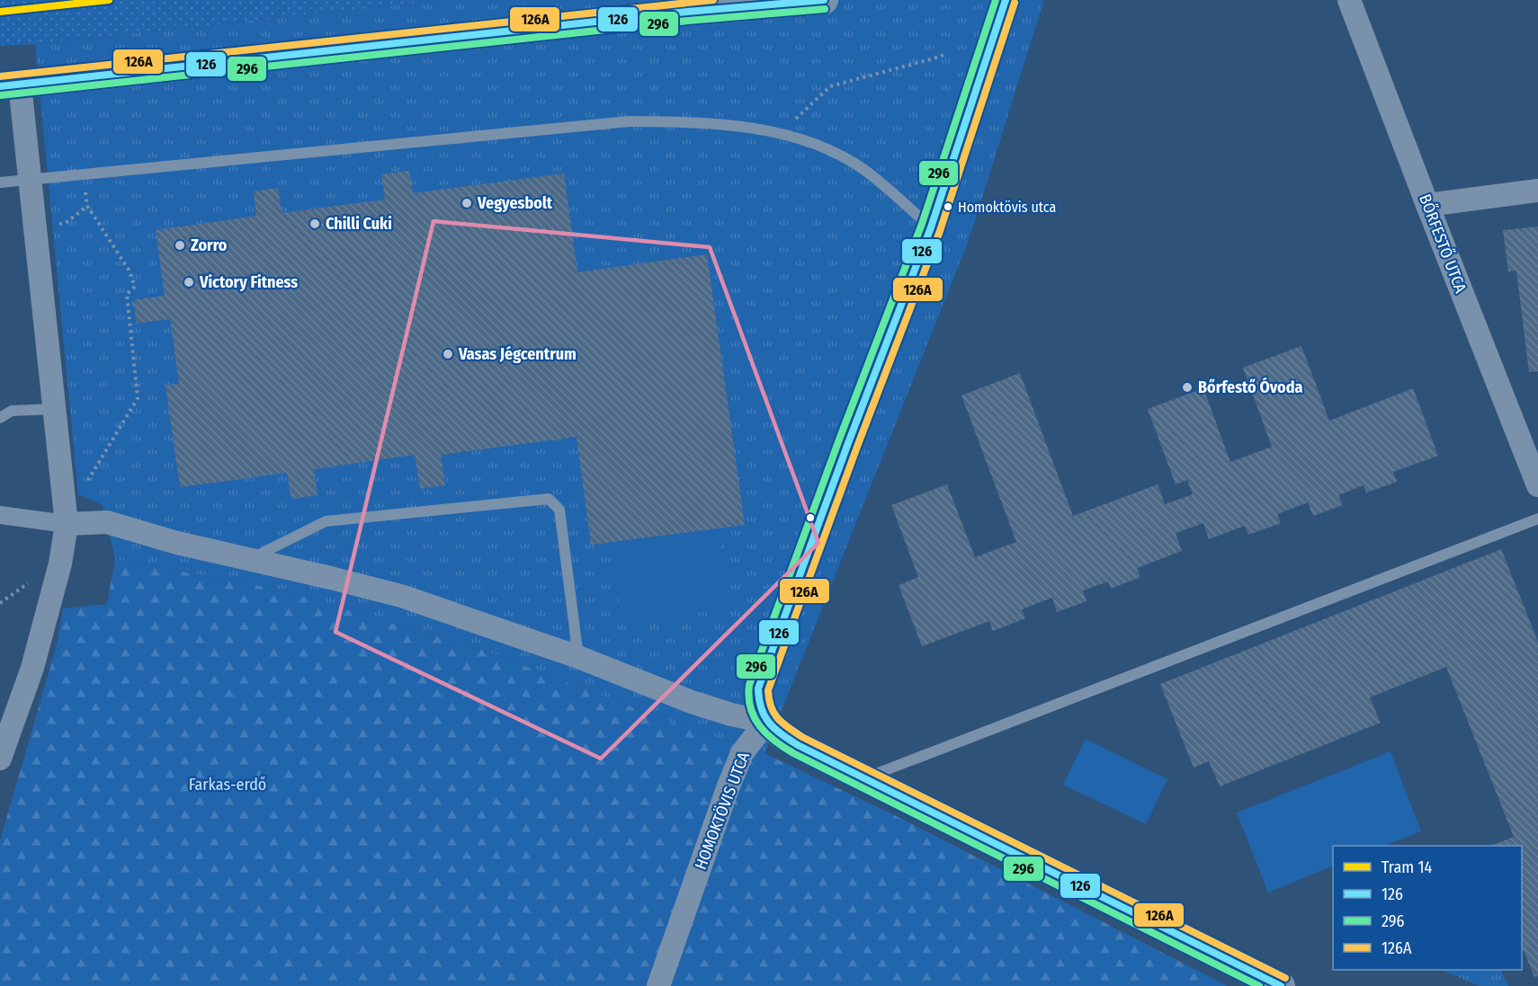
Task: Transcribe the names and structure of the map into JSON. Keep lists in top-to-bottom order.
{
  "streets": {
    "street": ["BŐRFESTŐ UTCA", "HOMOKTÖVIS UTCA"]
  },
  "parks": ["Farkas-erdő"],
  "places": [
    "Vegyesbolt",
    "Homoktövis utca",
    "Chilli Cuki",
    "Zorro",
    "Victory Fitness",
    "Vasas Jégcentrum",
    "Bőrfestő Óvoda"
  ],
  "lines": [
    "tram line 14",
    "transit line 126",
    "transit line 296",
    "transit line 126A"
  ],
  "legend": [
    "Tram 14",
    "126",
    "296",
    "126A"
  ]
}
